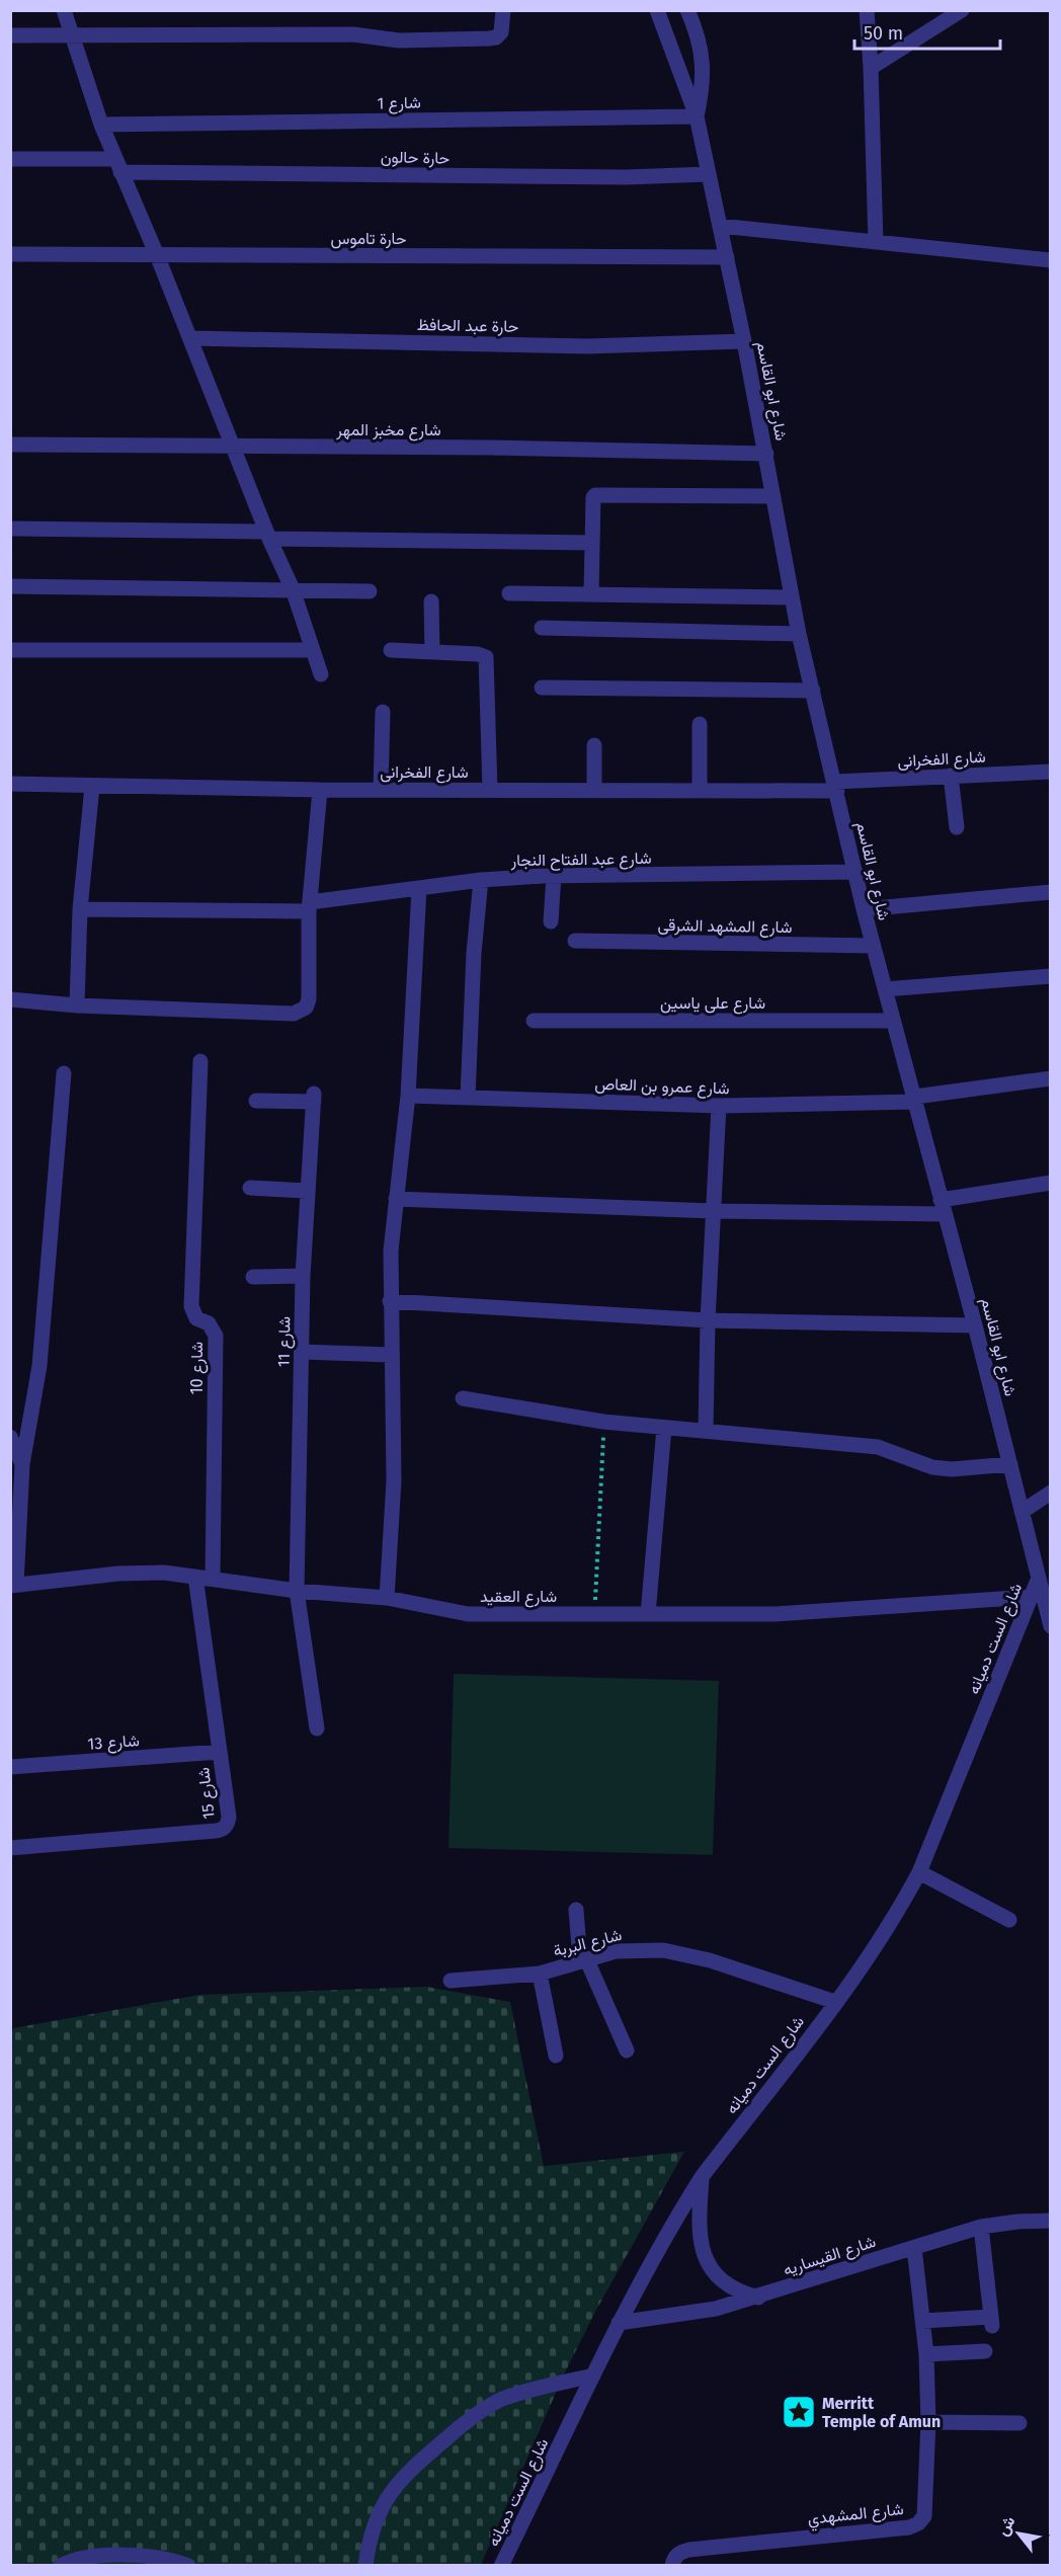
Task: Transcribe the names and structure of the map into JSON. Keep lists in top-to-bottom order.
{
  "streets": {
    "street": [
      "شارع 1",
      "حارة حالون",
      "حارة تاموس",
      "حارة عبد الحافظ",
      "شارع ابو القاسم",
      "شارع مخبز المهر",
      "شارع الفخرانى",
      "شارع عبد الفتاح النجار",
      "شارع المشهد الشرقى",
      "شارع على ياسين",
      "شارع عمرو بن العاص",
      "شارع 11",
      "شارع 10",
      "شارع العقيد",
      "شارع الست دميانه",
      "شارع 13",
      "شارع 15",
      "شارع البربة",
      "شارع القيساريه",
      "شارع المشهدي"
    ]
  },
  "crossings": [
    ["شارع 1", "شارع ابو القاسم"],
    ["حارة حالون", "شارع ابو القاسم"],
    ["حارة تاموس", "شارع ابو القاسم"],
    ["حارة عبد الحافظ", "شارع ابو القاسم"],
    ["شارع ابو القاسم", "شارع مخبز المهر"],
    ["شارع ابو القاسم", "شارع الفخرانى"],
    ["شارع ابو القاسم", "شارع عبد الفتاح النجار"],
    ["شارع ابو القاسم", "شارع المشهد الشرقى"],
    ["شارع ابو القاسم", "شارع على ياسين"],
    ["شارع ابو القاسم", "شارع عمرو بن العاص"],
    ["شارع ابو القاسم", "شارع الست دميانه"],
    ["شارع 11", "شارع العقيد"],
    ["شارع 10", "شارع العقيد"],
    ["شارع العقيد", "شارع الست دميانه"],
    ["شارع العقيد", "شارع 15"],
    ["شارع الست دميانه", "شارع البربة"],
    ["شارع الست دميانه", "شارع القيساريه"],
    ["شارع 13", "شارع 15"],
    ["شارع القيساريه", "شارع المشهدي"]
  ],
  "places": {
    "place": ["Merritt Temple of Amun"]
  },
  "scale_bar": "50 m",
  "north": "top left"
}
